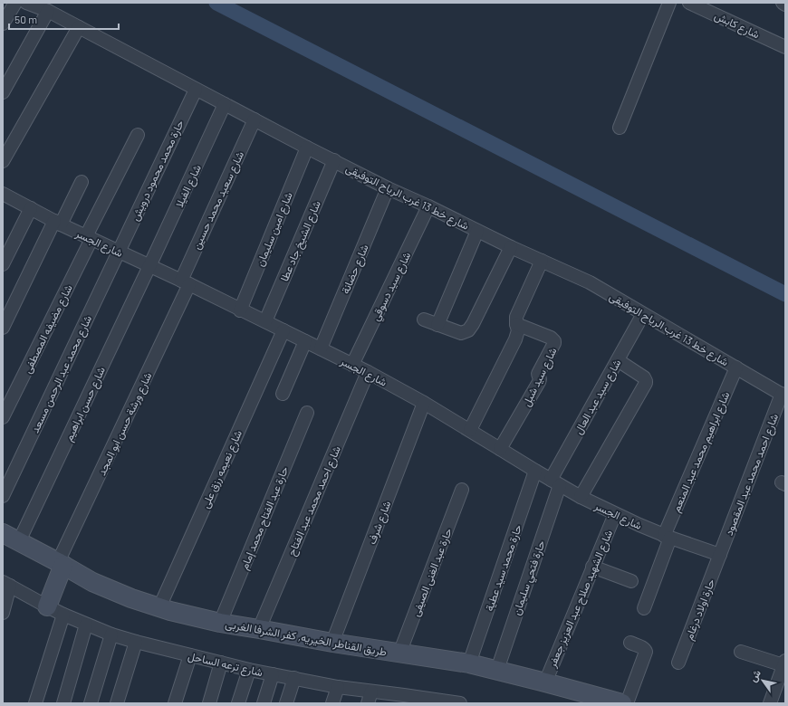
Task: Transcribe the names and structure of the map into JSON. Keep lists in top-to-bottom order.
{
  "streets": {
    "street": [
      "شارع كابش",
      "حارة محمد محمود درويش",
      "شارع الفيلا",
      "شارع خط 13 غرب الرياح التوفيقى",
      "شارع سعيد محمد حسين",
      "شارع امين سليمان",
      "شارع الشيخ جاد عطا",
      "شارع الجسر",
      "شارع حضانة",
      "شارع سيد دسوقي",
      "شارع مضيفه المصطفى",
      "شارع محمد عبد الرحمن مسعد",
      "شارع سيد شبل",
      "شارع سيد عبد العال",
      "شارع حسن ابراهيم",
      "شارع ورشة حسن ابو المجد",
      "شارع ابراهيم محمد عبد المنعم",
      "شارع نعيمه رزق على",
      "شارع احمد محمد عبد المقصود",
      "شارع احمد محمد عبد الفتاح",
      "حارة عبد الفتاح محمد إمام",
      "شارع شرف",
      "حارة محمد سيد عطية",
      "حارة عبد الغنى الصيفى",
      "حارة فتحي سليمان",
      "شارع الشهيد صلاح عبد العزيز جعفر",
      "حارة اولاد درغام",
      "طريق القناطر الخيريه, كفر الشرفا الغربى",
      "شارع ترعه الساحل"
    ]
  },
  "crossings": [
    ["حارة محمد محمود درويش", "شارع خط 13 غرب الرياح التوفيقى"],
    ["حارة محمد محمود درويش", "شارع الجسر"],
    ["حارة محمد محمود درويش", "شارع محمد عبد الرحمن مسعد"],
    ["شارع الفيلا", "شارع خط 13 غرب الرياح التوفيقى"],
    ["شارع الفيلا", "شارع الجسر"],
    ["شارع الفيلا", "شارع حسن ابراهيم"],
    ["شارع خط 13 غرب الرياح التوفيقى", "شارع سعيد محمد حسين"],
    ["شارع خط 13 غرب الرياح التوفيقى", "شارع امين سليمان"],
    ["شارع خط 13 غرب الرياح التوفيقى", "شارع الشيخ جاد عطا"],
    ["شارع خط 13 غرب الرياح التوفيقى", "شارع حضانة"],
    ["شارع خط 13 غرب الرياح التوفيقى", "شارع سيد دسوقي"],
    ["شارع خط 13 غرب الرياح التوفيقى", "شارع سيد عبد العال"],
    ["شارع خط 13 غرب الرياح التوفيقى", "شارع ابراهيم محمد عبد المنعم"],
    ["شارع خط 13 غرب الرياح التوفيقى", "شارع احمد محمد عبد المقصود"],
    ["شارع سعيد محمد حسين", "شارع الجسر"],
    ["شارع سعيد محمد حسين", "شارع ورشة حسن ابو المجد"],
    ["شارع امين سليمان", "شارع الجسر"],
    ["شارع الشيخ جاد عطا", "شارع الجسر"],
    ["شارع الجسر", "شارع حضانة"],
    ["شارع الجسر", "شارع سيد دسوقي"],
    ["شارع الجسر", "شارع مضيفه المصطفى"],
    ["شارع الجسر", "شارع محمد عبد الرحمن مسعد"],
    ["شارع الجسر", "شارع سيد شبل"],
    ["شارع الجسر", "شارع سيد عبد العال"],
    ["شارع الجسر", "شارع حسن ابراهيم"],
    ["شارع الجسر", "شارع ورشة حسن ابو المجد"],
    ["شارع الجسر", "شارع ابراهيم محمد عبد المنعم"],
    ["شارع الجسر", "شارع نعيمه رزق على"],
    ["شارع الجسر", "شارع احمد محمد عبد المقصود"],
    ["شارع الجسر", "شارع احمد محمد عبد الفتاح"],
    ["شارع الجسر", "شارع شرف"],
    ["شارع الجسر", "حارة محمد سيد عطية"],
    ["شارع الجسر", "حارة فتحي سليمان"],
    ["شارع الجسر", "شارع الشهيد صلاح عبد العزيز جعفر"],
    ["شارع الجسر", "حارة اولاد درغام"],
    ["شارع سيد عبد العال", "حارة فتحي سليمان"],
    ["شارع حسن ابراهيم", "طريق القناطر الخيريه, كفر الشرفا الغربى"],
    ["شارع ورشة حسن ابو المجد", "طريق القناطر الخيريه, كفر الشرفا الغربى"],
    ["شارع نعيمه رزق على", "طريق القناطر الخيريه, كفر الشرفا الغربى"],
    ["شارع احمد محمد عبد المقصود", "حارة اولاد درغام"],
    ["شارع احمد محمد عبد الفتاح", "طريق القناطر الخيريه, كفر الشرفا الغربى"],
    ["حارة عبد الفتاح محمد إمام", "طريق القناطر الخيريه, كفر الشرفا الغربى"],
    ["شارع شرف", "طريق القناطر الخيريه, كفر الشرفا الغربى"],
    ["حارة محمد سيد عطية", "طريق القناطر الخيريه, كفر الشرفا الغربى"],
    ["حارة عبد الغنى الصيفى", "طريق القناطر الخيريه, كفر الشرفا الغربى"],
    ["حارة فتحي سليمان", "طريق القناطر الخيريه, كفر الشرفا الغربى"],
    ["شارع الشهيد صلاح عبد العزيز جعفر", "طريق القناطر الخيريه, كفر الشرفا الغربى"]
  ],
  "scale_bar": "50 m",
  "north": "top left"
}
